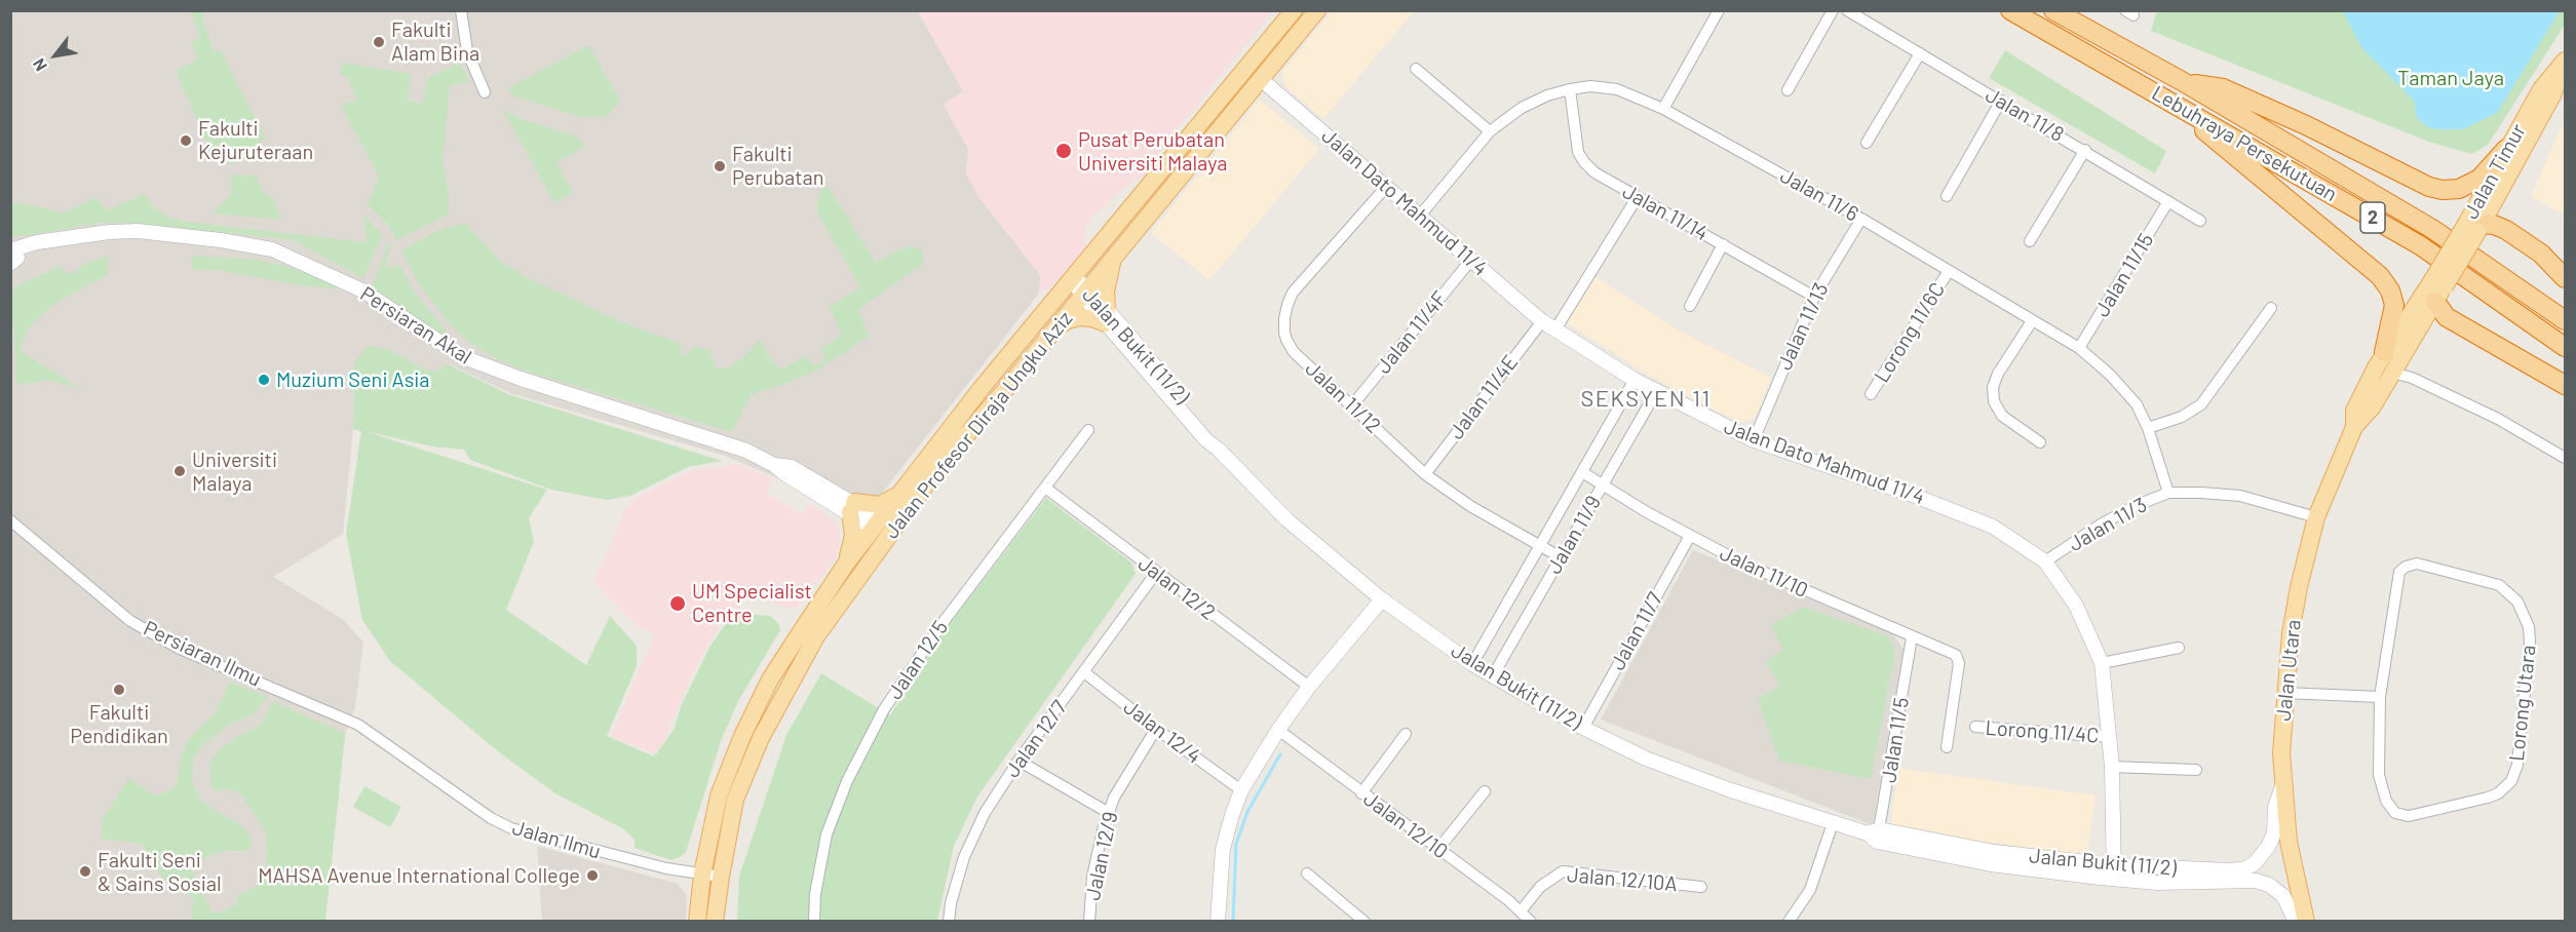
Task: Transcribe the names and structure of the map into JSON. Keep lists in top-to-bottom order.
{
  "streets": {
    "highway": ["Lebuhraya Persekutuan", "2"],
    "main road": ["Jalan Timur", "Jalan Profesor Diraja Ungku Aziz", "Jalan Utara"],
    "street": [
      "Jalan 11/8",
      "Jalan 11/6",
      "Jalan Dato Mahmud 11/4",
      "Jalan 11/14",
      "Jalan 11/15",
      "Persiaran Akal",
      "Jalan 11/13",
      "Jalan 11/4F",
      "Lorong 11/6C",
      "Jalan Bukit (11/2)",
      "Jalan 11/12",
      "Jalan 11/4E",
      "Jalan 11/3",
      "Jalan 11/9",
      "Jalan 11/10",
      "Jalan 12/2",
      "Jalan 11/7",
      "Persiaran Ilmu",
      "Jalan 12/5",
      "Lorong Utara",
      "Jalan 12/4",
      "Lorong 11/4C",
      "Jalan 12/7",
      "Jalan 11/5",
      "Jalan 12/10",
      "Jalan Ilmu",
      "Jalan 12/9",
      "Jalan 12/10A"
    ]
  },
  "crossings": [
    ["Jalan 11/8", "Jalan 11/15"],
    ["Jalan Timur", "Jalan Utara"],
    ["Jalan 11/6", "Jalan Dato Mahmud 11/4"],
    ["Jalan 11/6", "Jalan 11/14"],
    ["Jalan 11/6", "Jalan 11/15"],
    ["Jalan 11/6", "Jalan 11/13"],
    ["Jalan 11/6", "Lorong 11/6C"],
    ["Jalan 11/6", "Jalan 11/3"],
    ["Jalan Dato Mahmud 11/4", "Jalan 11/13"],
    ["Jalan Dato Mahmud 11/4", "Jalan 11/4F"],
    ["Jalan Dato Mahmud 11/4", "Jalan Bukit (11/2)"],
    ["Jalan Dato Mahmud 11/4", "Jalan 11/12"],
    ["Jalan Dato Mahmud 11/4", "Jalan 11/4E"],
    ["Jalan Dato Mahmud 11/4", "Jalan Profesor Diraja Ungku Aziz"],
    ["Jalan Dato Mahmud 11/4", "Jalan 11/3"],
    ["Jalan Dato Mahmud 11/4", "Jalan 11/9"],
    ["Jalan Dato Mahmud 11/4", "Lorong 11/4C"],
    ["Jalan 11/14", "Jalan 11/13"],
    ["Persiaran Akal", "Jalan Profesor Diraja Ungku Aziz"],
    ["Jalan 11/4F", "Jalan 11/12"],
    ["Jalan Bukit (11/2)", "Jalan Profesor Diraja Ungku Aziz"],
    ["Jalan Bukit (11/2)", "Jalan 11/9"],
    ["Jalan Bukit (11/2)", "Jalan 11/7"],
    ["Jalan Bukit (11/2)", "Jalan Utara"],
    ["Jalan Bukit (11/2)", "Jalan 11/5"],
    ["Jalan 11/12", "Jalan 11/4E"],
    ["Jalan 11/12", "Jalan 11/9"],
    ["Jalan Profesor Diraja Ungku Aziz", "Jalan Ilmu"],
    ["Jalan 11/3", "Jalan Utara"],
    ["Jalan 11/9", "Jalan 11/10"],
    ["Jalan 11/10", "Jalan 11/7"],
    ["Jalan 11/10", "Jalan 11/5"],
    ["Jalan 12/2", "Jalan 12/5"],
    ["Jalan 12/2", "Jalan 12/7"],
    ["Persiaran Ilmu", "Jalan Ilmu"],
    ["Jalan 12/4", "Jalan 12/7"],
    ["Jalan 12/4", "Jalan 12/9"],
    ["Jalan 12/10", "Jalan 12/10A"]
  ],
  "districts": ["SEKSYEN 11"],
  "parks": ["Taman Jaya"],
  "places": [
    "Fakulti Alam Bina",
    "Fakulti Kejuruteraan",
    "Pusat Perubatan Universiti Malaya",
    "Fakulti Perubatan",
    "Muzium Seni Asia",
    "Universiti Malaya",
    "UM Specialist Centre",
    "Fakulti Pendidikan",
    "Fakulti Seni & Sains Sosial",
    "MAHSA Avenue International College"
  ],
  "north": "bottom left"
}
